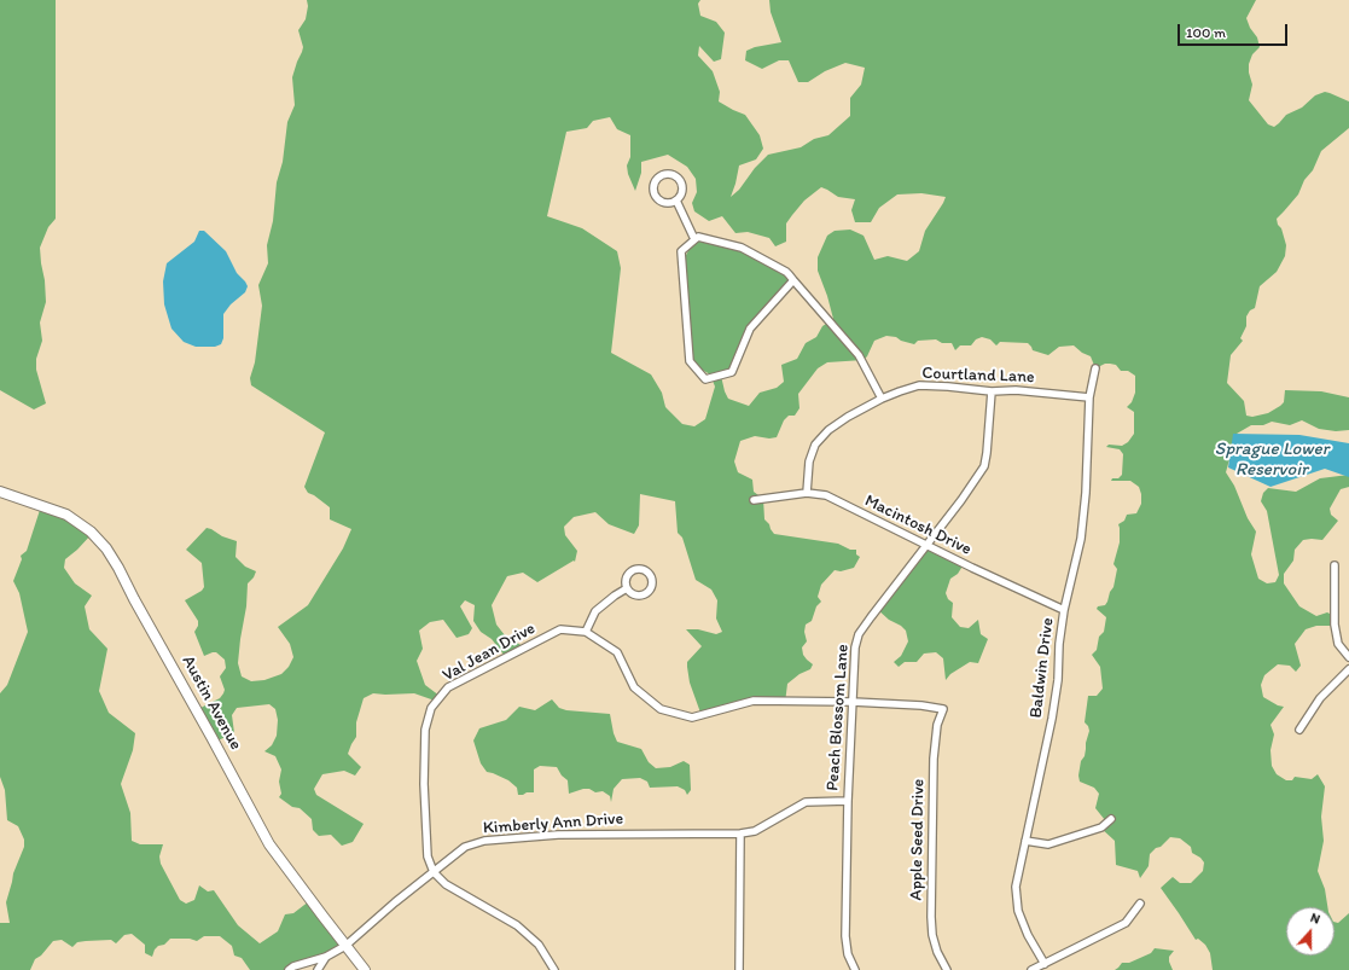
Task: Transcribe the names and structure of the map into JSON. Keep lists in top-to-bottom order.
{
  "streets": {
    "street": [
      "Courtland Lane",
      "Macintosh Drive",
      "Val Jean Drive",
      "Baldwin Drive",
      "Austin Avenue",
      "Peach Blossom Lane",
      "Kimberly Ann Drive",
      "Apple Seed Drive"
    ]
  },
  "crossings": [
    ["Courtland Lane", "Macintosh Drive"],
    ["Courtland Lane", "Baldwin Drive"],
    ["Courtland Lane", "Peach Blossom Lane"],
    ["Macintosh Drive", "Baldwin Drive"],
    ["Macintosh Drive", "Peach Blossom Lane"],
    ["Val Jean Drive", "Kimberly Ann Drive"],
    ["Austin Avenue", "Kimberly Ann Drive"],
    ["Peach Blossom Lane", "Kimberly Ann Drive"],
    ["Peach Blossom Lane", "Apple Seed Drive"]
  ],
  "water": ["Sprague Lower Reservoir"],
  "scale_bar": "100 m",
  "north": "top"
}
